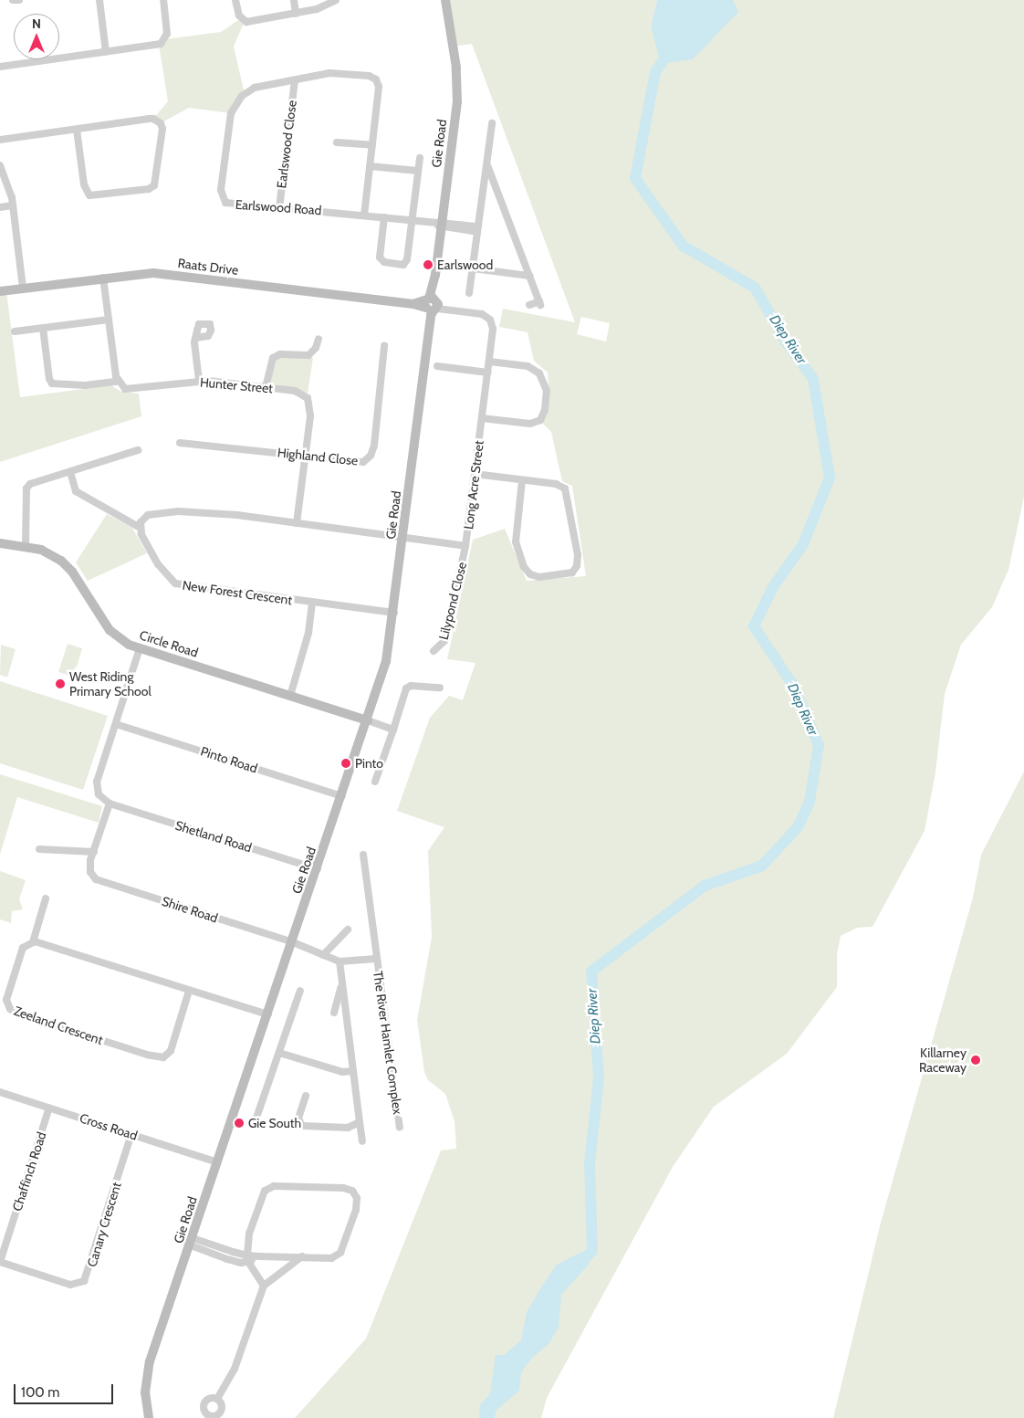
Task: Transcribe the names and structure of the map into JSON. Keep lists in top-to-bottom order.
{
  "streets": {
    "street": [
      "Gie Road",
      "Earlswood Close",
      "Earlswood Road",
      "Raats Drive",
      "Hunter Street",
      "Highland Close",
      "Long Acre Street",
      "New Forest Crescent",
      "Lilypond Close",
      "Circle Road",
      "Pinto Road",
      "Shetland Road",
      "Shire Road",
      "Zeeland Crescent",
      "The River Hamlet Complex",
      "Cross Road",
      "Chaffinch Road",
      "Canary Crescent"
    ]
  },
  "crossings": [
    ["Gie Road", "Earlswood Road"],
    ["Gie Road", "Raats Drive"],
    ["Gie Road", "Long Acre Street"],
    ["Gie Road", "New Forest Crescent"],
    ["Gie Road", "Circle Road"],
    ["Gie Road", "Pinto Road"],
    ["Gie Road", "Shetland Road"],
    ["Gie Road", "Shire Road"],
    ["Gie Road", "The River Hamlet Complex"],
    ["Gie Road", "Cross Road"],
    ["Earlswood Close", "Earlswood Road"],
    ["Raats Drive", "Long Acre Street"],
    ["Hunter Street", "Highland Close"],
    ["Long Acre Street", "Lilypond Close"],
    ["Shire Road", "The River Hamlet Complex"],
    ["Cross Road", "Chaffinch Road"],
    ["Cross Road", "Canary Crescent"],
    ["Chaffinch Road", "Canary Crescent"]
  ],
  "water": ["Diep River"],
  "places": [
    "Earlswood",
    "West Riding Primary School",
    "Pinto",
    "Killarney Raceway",
    "Gie South"
  ],
  "scale_bar": "100 m",
  "north": "top"
}
